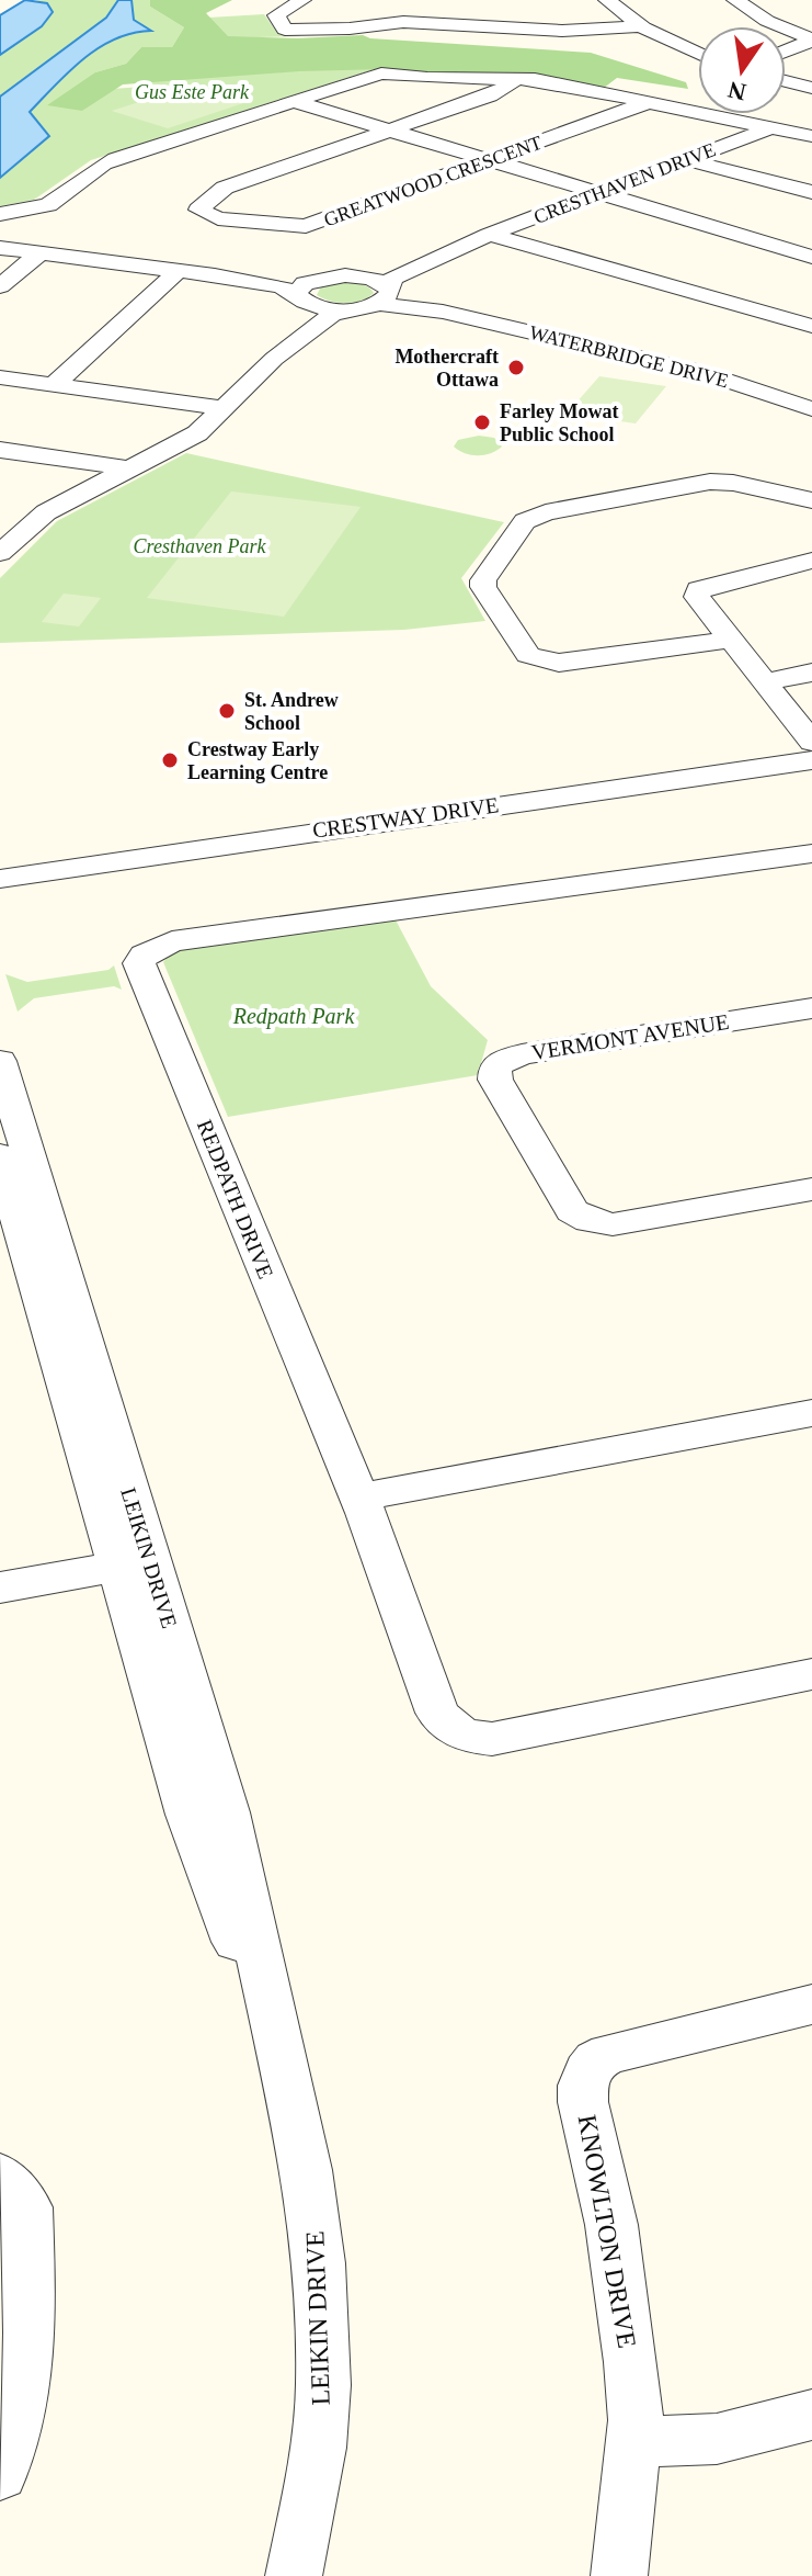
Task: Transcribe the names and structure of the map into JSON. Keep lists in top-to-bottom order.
{
  "streets": {
    "street": [
      "GREATWOOD CRESCENT",
      "CRESTHAVEN DRIVE",
      "WATERBRIDGE DRIVE",
      "CRESTWAY DRIVE",
      "VERMONT AVENUE",
      "REDPATH DRIVE",
      "LEIKIN DRIVE",
      "KNOWLTON DRIVE"
    ]
  },
  "crossings": [
    ["CRESTHAVEN DRIVE", "WATERBRIDGE DRIVE"]
  ],
  "parks": ["Gus Este Park", "Cresthaven Park", "Redpath Park"],
  "places": [
    "Mothercraft Ottawa",
    "Farley Mowat Public School",
    "St. Andrew School",
    "Crestway Early Learning Centre"
  ],
  "north": "bottom"
}
